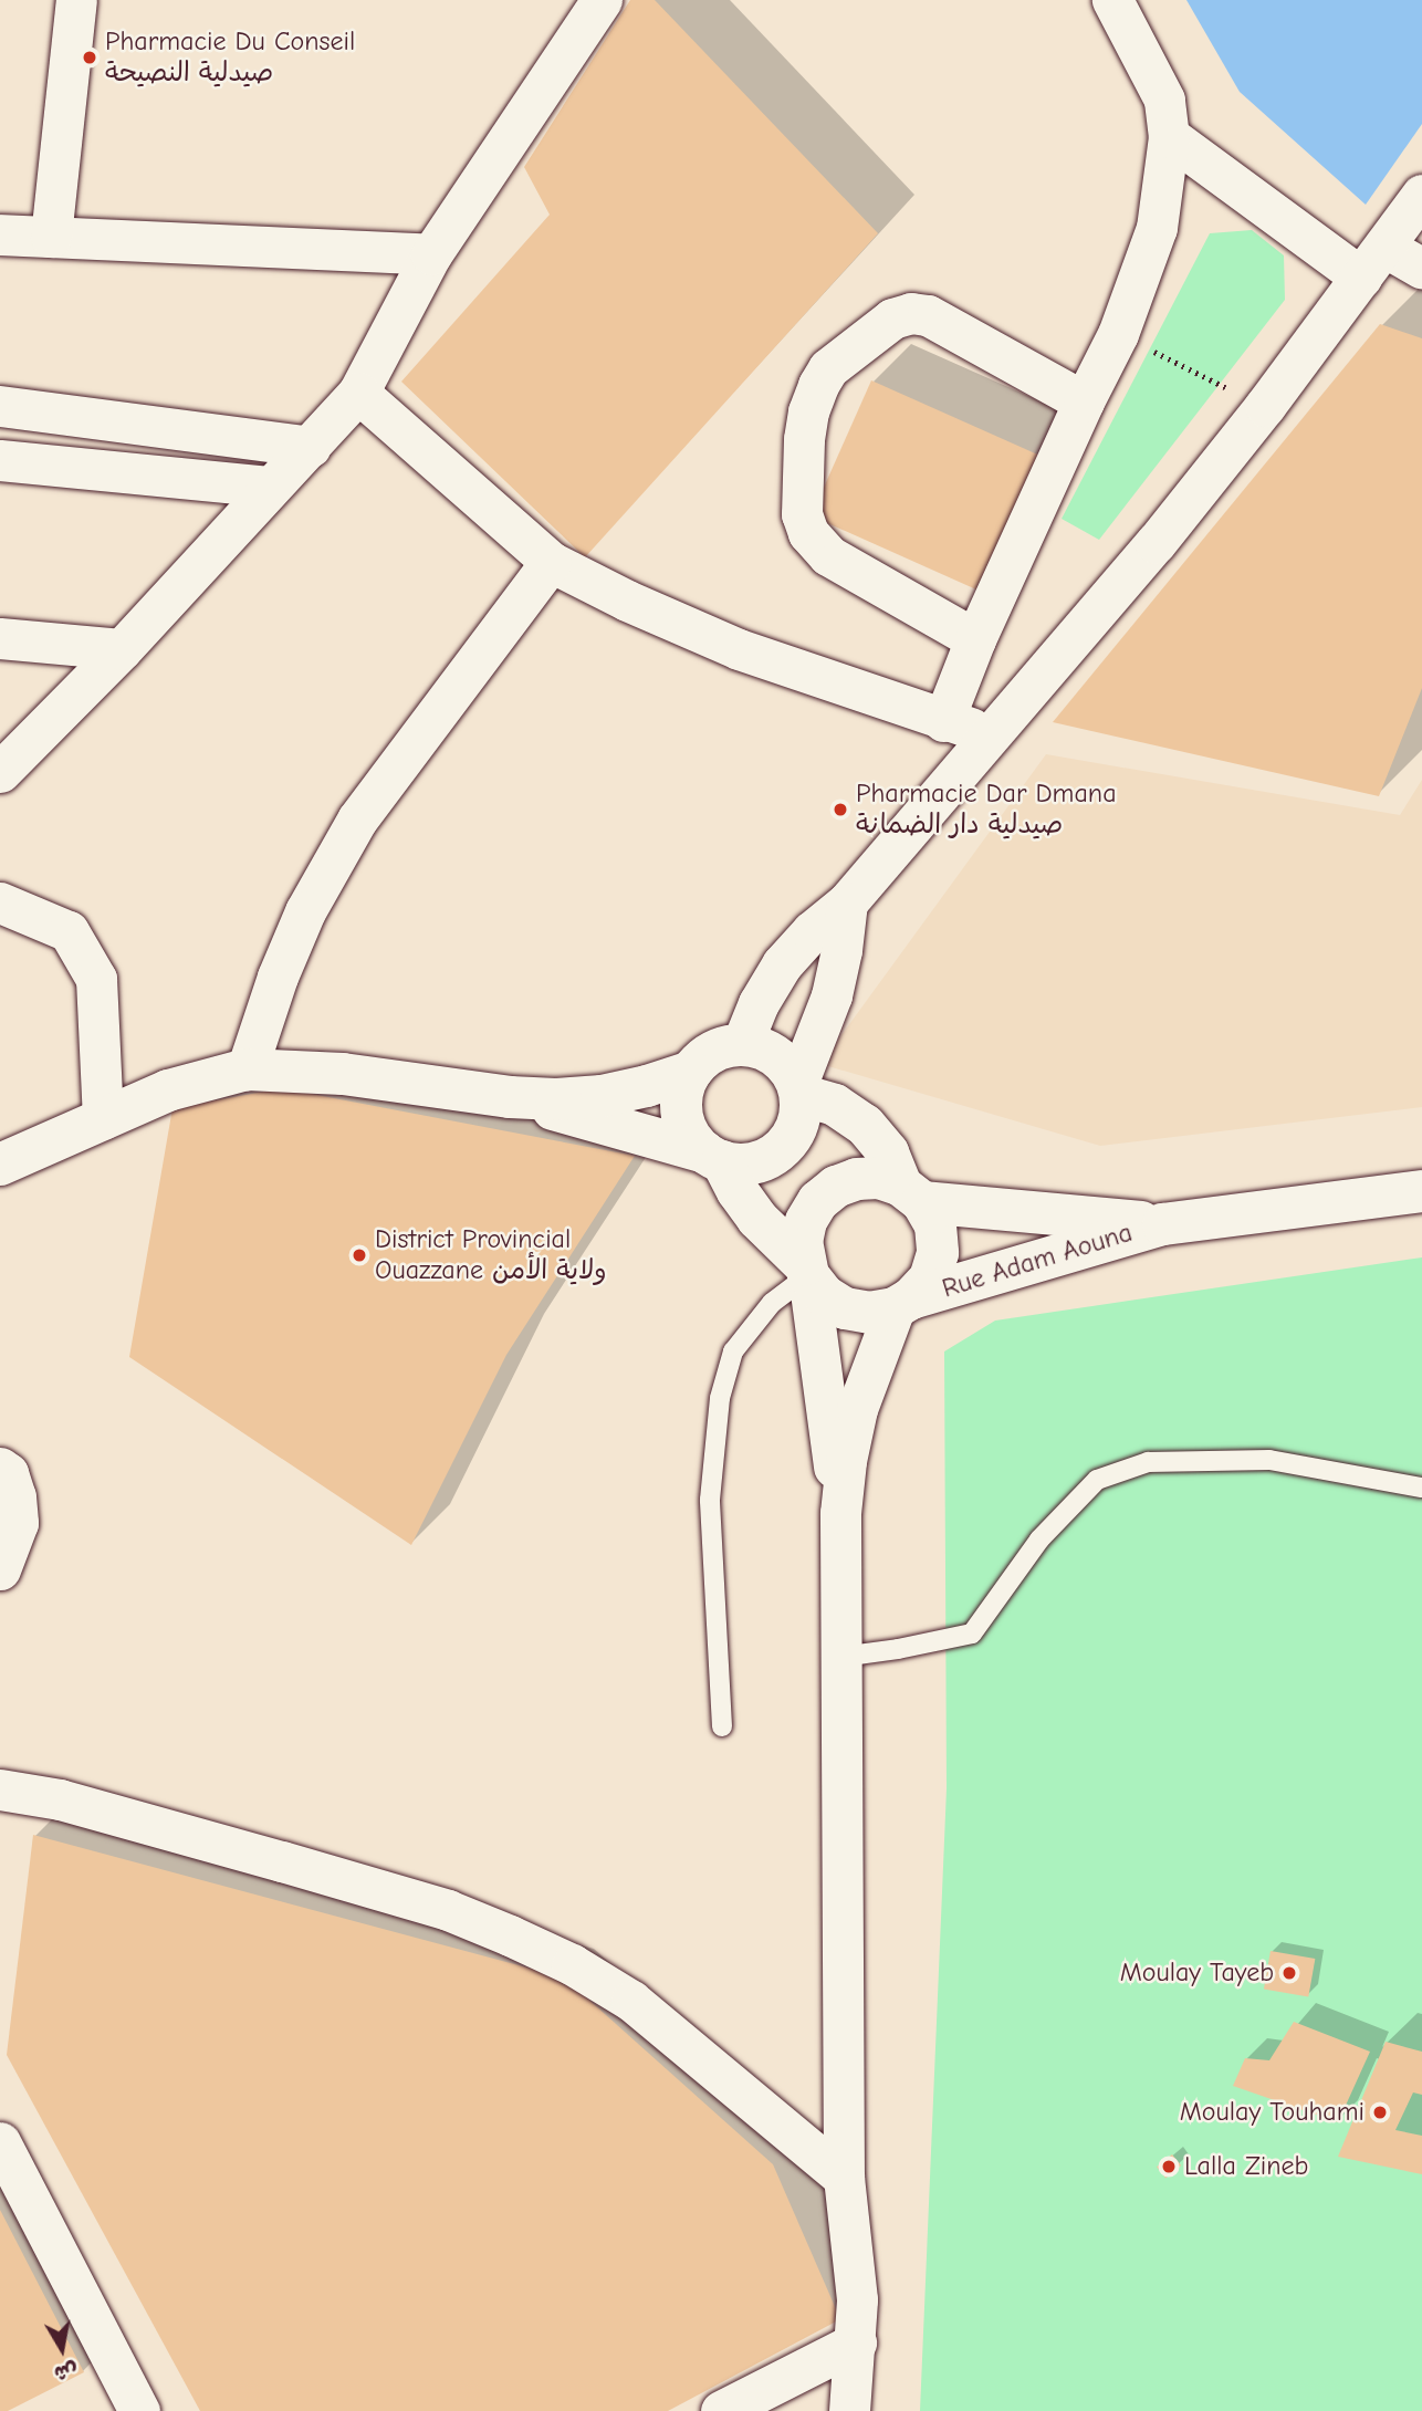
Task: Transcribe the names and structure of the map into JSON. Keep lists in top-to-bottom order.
{
  "streets": {
    "main road": ["Rue Adam Aouna"]
  },
  "places": [
    "Pharmacie Du Conseil صيدلية النصيحة",
    "Pharmacie Dar Dmana صيدلية دار الضمانة",
    "District Provincial Ouazzane ولاية الأمن",
    "Moulay Tayeb",
    "Moulay Touhami",
    "Lalla Zineb"
  ],
  "north": "bottom"
}
